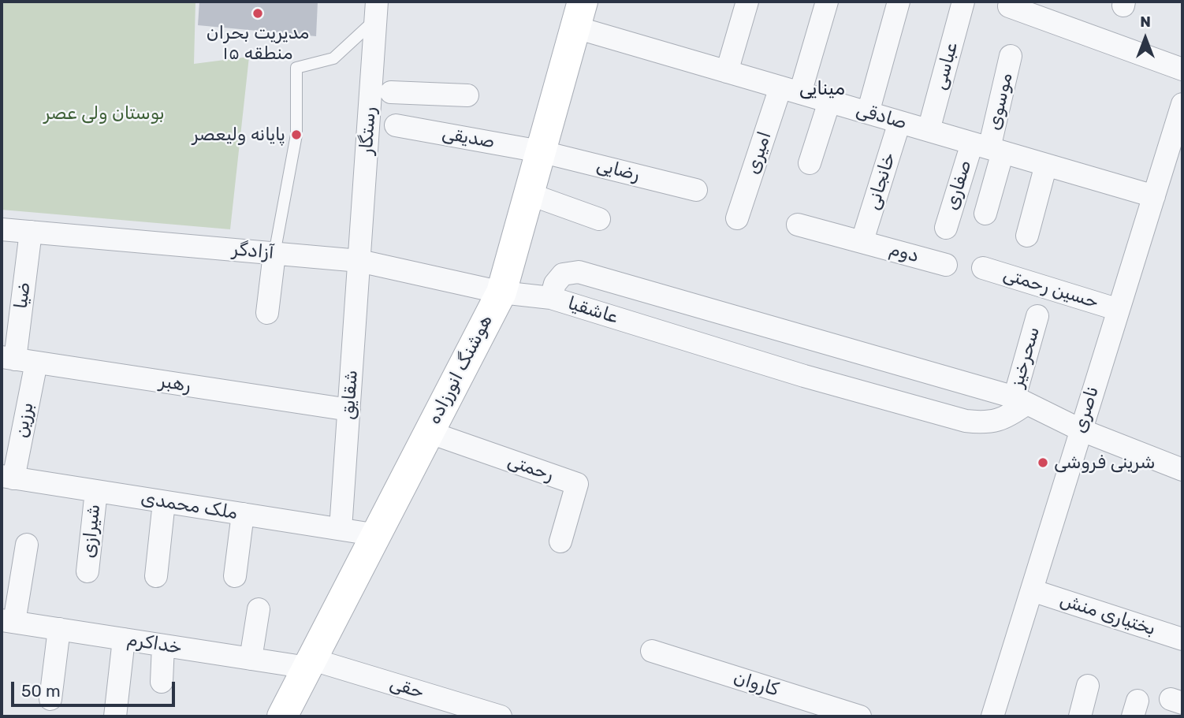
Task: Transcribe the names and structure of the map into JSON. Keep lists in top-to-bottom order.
{
  "streets": {
    "main road": ["هوشنگ انورزاده"],
    "street": [
      "عباسی",
      "موسوی",
      "صادقی",
      "رستگار",
      "صدیقی",
      "امیری",
      "رضایی",
      "خانجانی",
      "صفاری",
      "آزادگر",
      "دوم",
      "حسین رحمتی",
      "ضیا",
      "عاشقیا",
      "سحرخیز",
      "رهبر",
      "شقایق",
      "ناصری",
      "برزین",
      "رحمتی",
      "ملک محمدی",
      "شیرازی",
      "بختیاری منش",
      "خداکرم",
      "کاروان",
      "حقی"
    ]
  },
  "crossings": [
    ["عباسی", "صادقی"],
    ["موسوی", "صادقی"],
    ["موسوی", "صفاری"],
    ["صادقی", "امیری"],
    ["صادقی", "خانجانی"],
    ["صادقی", "صفاری"],
    ["صادقی", "هوشنگ انورزاده"],
    ["صادقی", "ناصری"],
    ["رستگار", "آزادگر"],
    ["رستگار", "شقایق"],
    ["صدیقی", "رضایی"],
    ["صدیقی", "هوشنگ انورزاده"],
    ["رضایی", "هوشنگ انورزاده"],
    ["خانجانی", "دوم"],
    ["آزادگر", "ضیا"],
    ["آزادگر", "عاشقیا"],
    ["آزادگر", "هوشنگ انورزاده"],
    ["آزادگر", "شقایق"],
    ["حسین رحمتی", "ناصری"],
    ["ضیا", "رهبر"],
    ["ضیا", "برزین"],
    ["عاشقیا", "سحرخیز"],
    ["عاشقیا", "ناصری"],
    ["هوشنگ انورزاده", "رحمتی"],
    ["هوشنگ انورزاده", "ملک محمدی"],
    ["هوشنگ انورزاده", "خداکرم"],
    ["هوشنگ انورزاده", "حقی"],
    ["رهبر", "شقایق"],
    ["رهبر", "برزین"],
    ["شقایق", "ملک محمدی"],
    ["ناصری", "بختیاری منش"],
    ["برزین", "ملک محمدی"],
    ["ملک محمدی", "شیرازی"],
    ["خداکرم", "حقی"]
  ],
  "districts": ["مینایی"],
  "parks": ["بوستان ولی عصر"],
  "places": ["مدیریت بحران منطقه ۱۵", "پایانه ولیعصر", "شرینی فروشی"],
  "scale_bar": "50 m",
  "north": "top"
}
